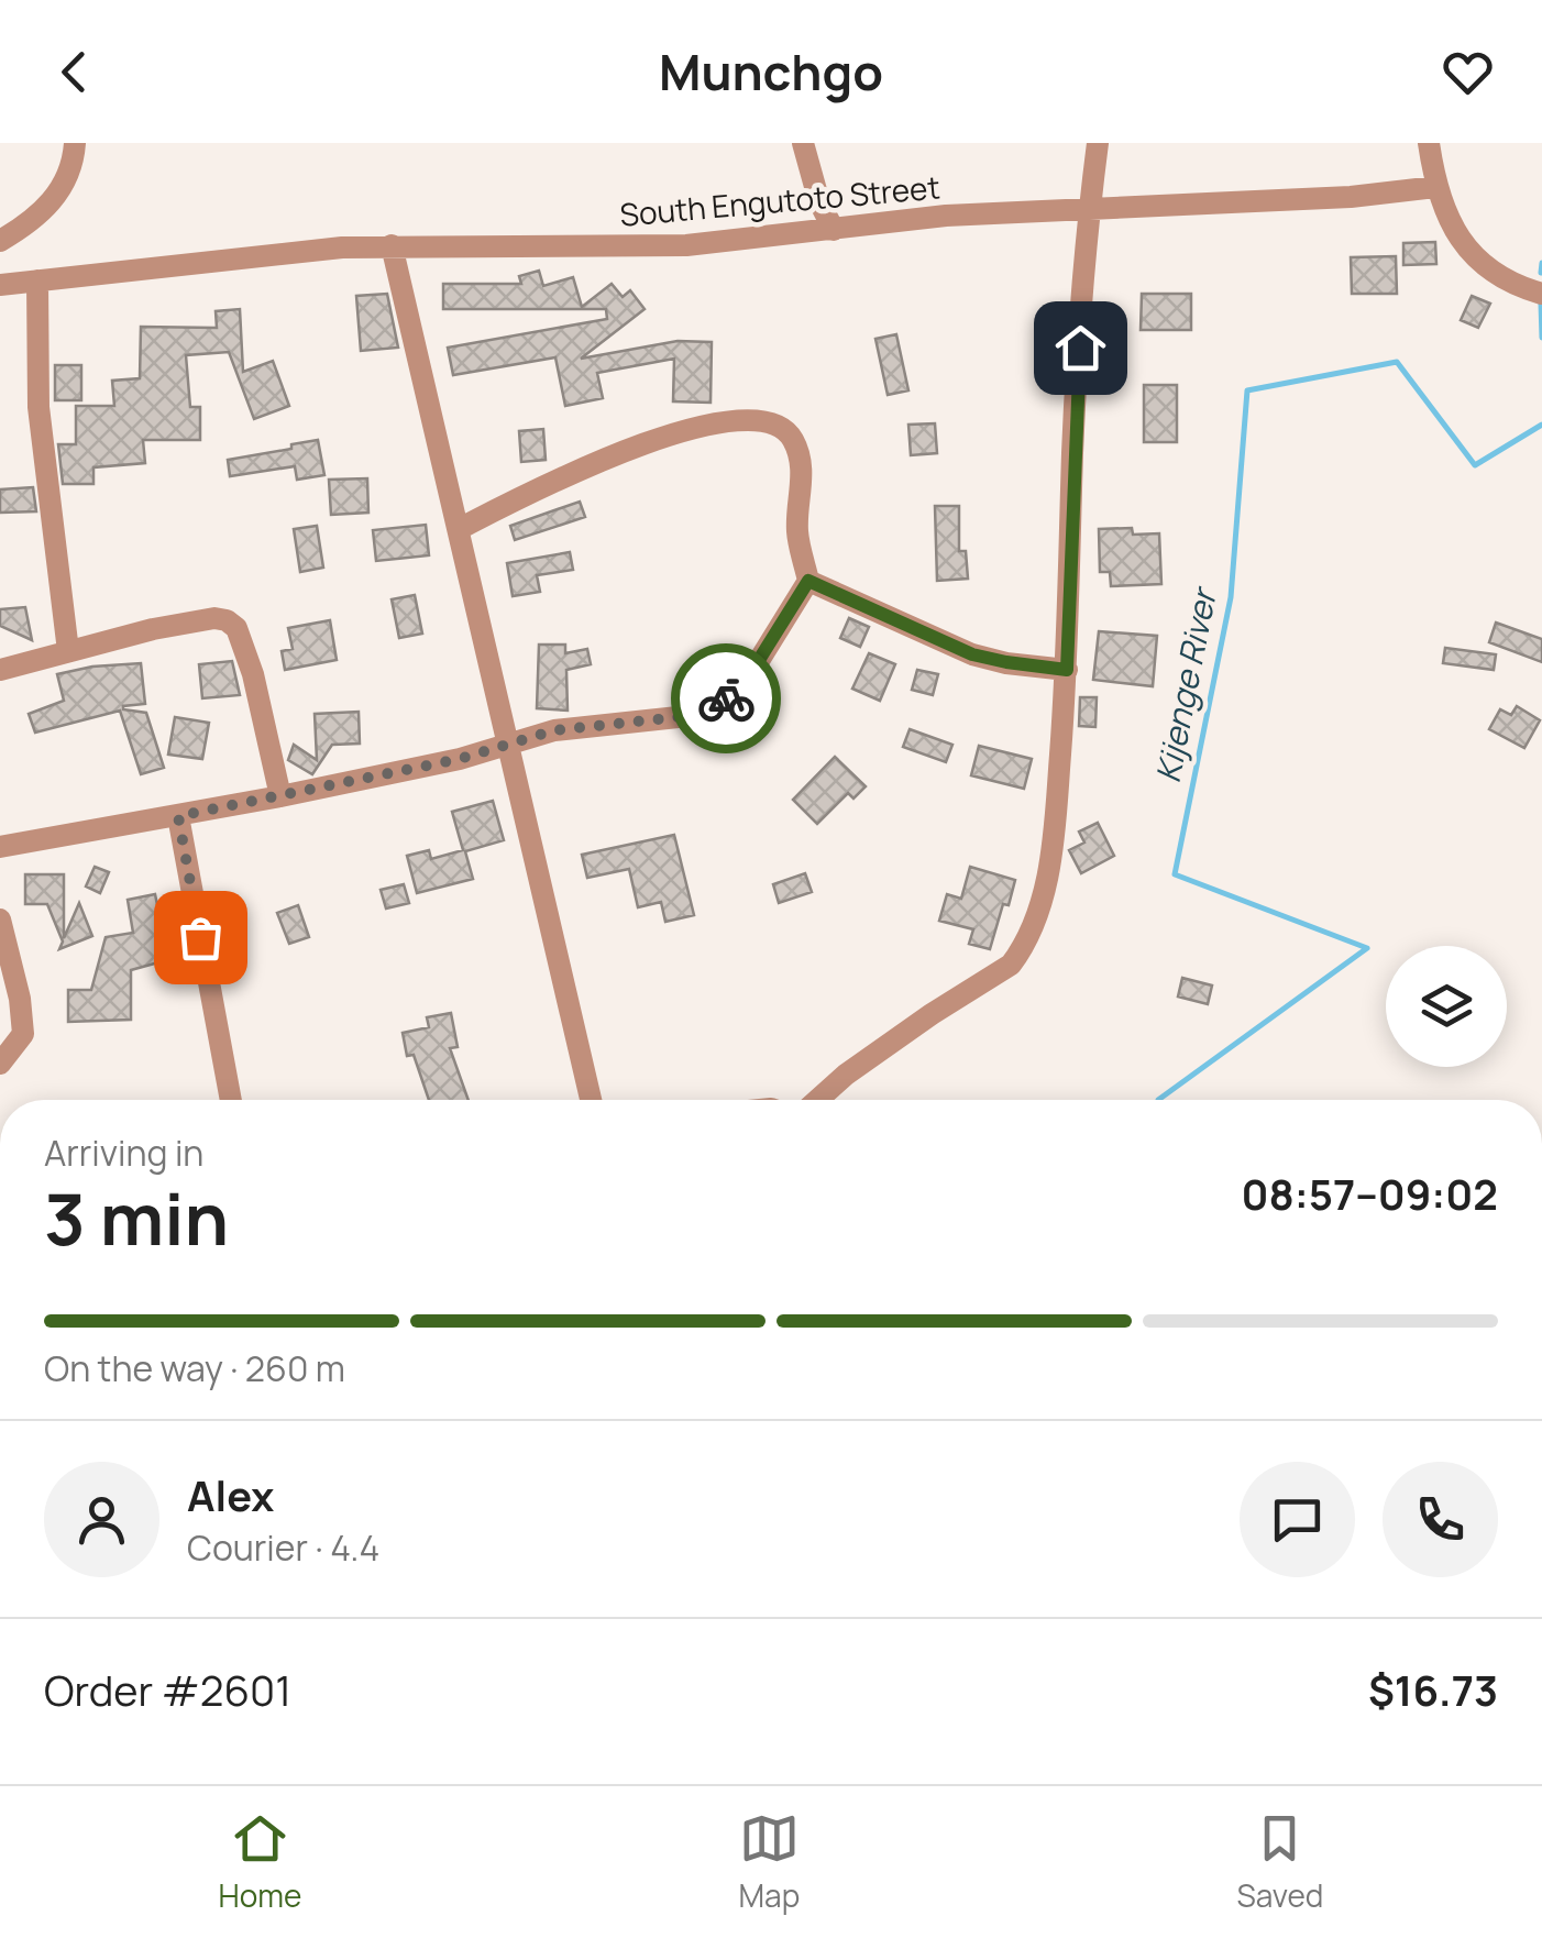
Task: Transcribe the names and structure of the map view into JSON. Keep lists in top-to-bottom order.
{
  "streets": {
    "street": ["South Engutoto Street"]
  },
  "water": ["Kijenge River"],
  "page": {
    "header": "Munchgo",
    "heading": ["3 min", "Arriving in", "08:57–09:02"],
    "panel": [
      "Alex",
      "Courier · 4.4",
      "Order #2601",
      "$16.73"
    ],
    "bar": "On the way · 260 m",
    "tabs": ["Home", "Map", "Saved"]
  }
}
